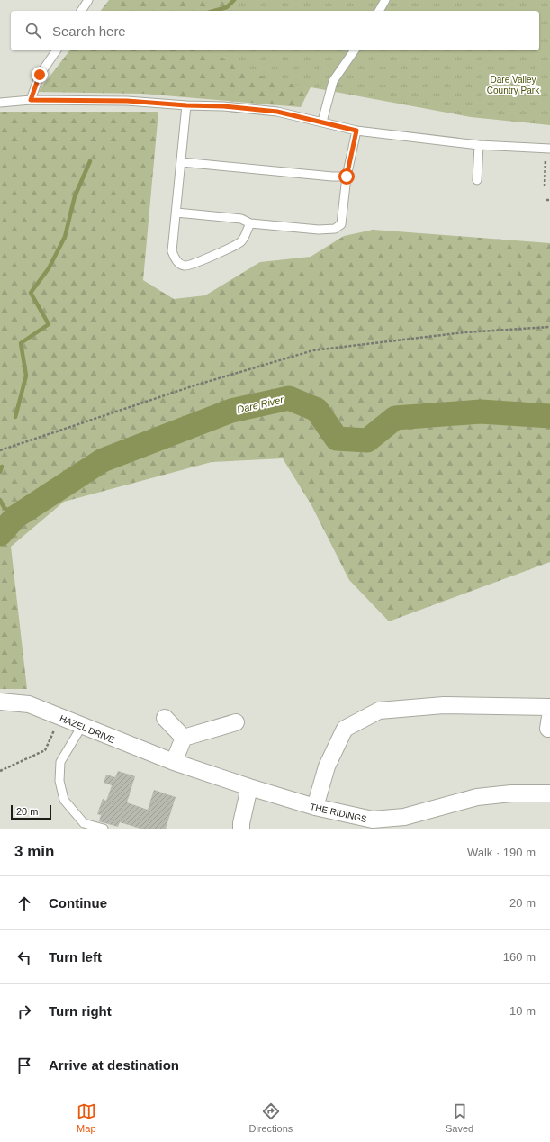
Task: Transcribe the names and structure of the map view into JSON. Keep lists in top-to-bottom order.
{
  "streets": {
    "street": ["HAZEL DRIVE", "THE RIDINGS"]
  },
  "crossings": [
    ["HAZEL DRIVE", "THE RIDINGS"]
  ],
  "water": ["Dare River"],
  "parks": ["Dare Valley Country Park"],
  "scale_bar": "20 m",
  "page": {
    "search": "Search here",
    "scale": "20 m",
    "heading": ["3 min", "Walk · 190 m"],
    "list": [
      ["Continue", "20 m"],
      ["Turn left", "160 m"],
      ["Turn right", "10 m"],
      "Arrive at destination"
    ],
    "nav": ["Map", "Directions", "Saved"]
  }
}
